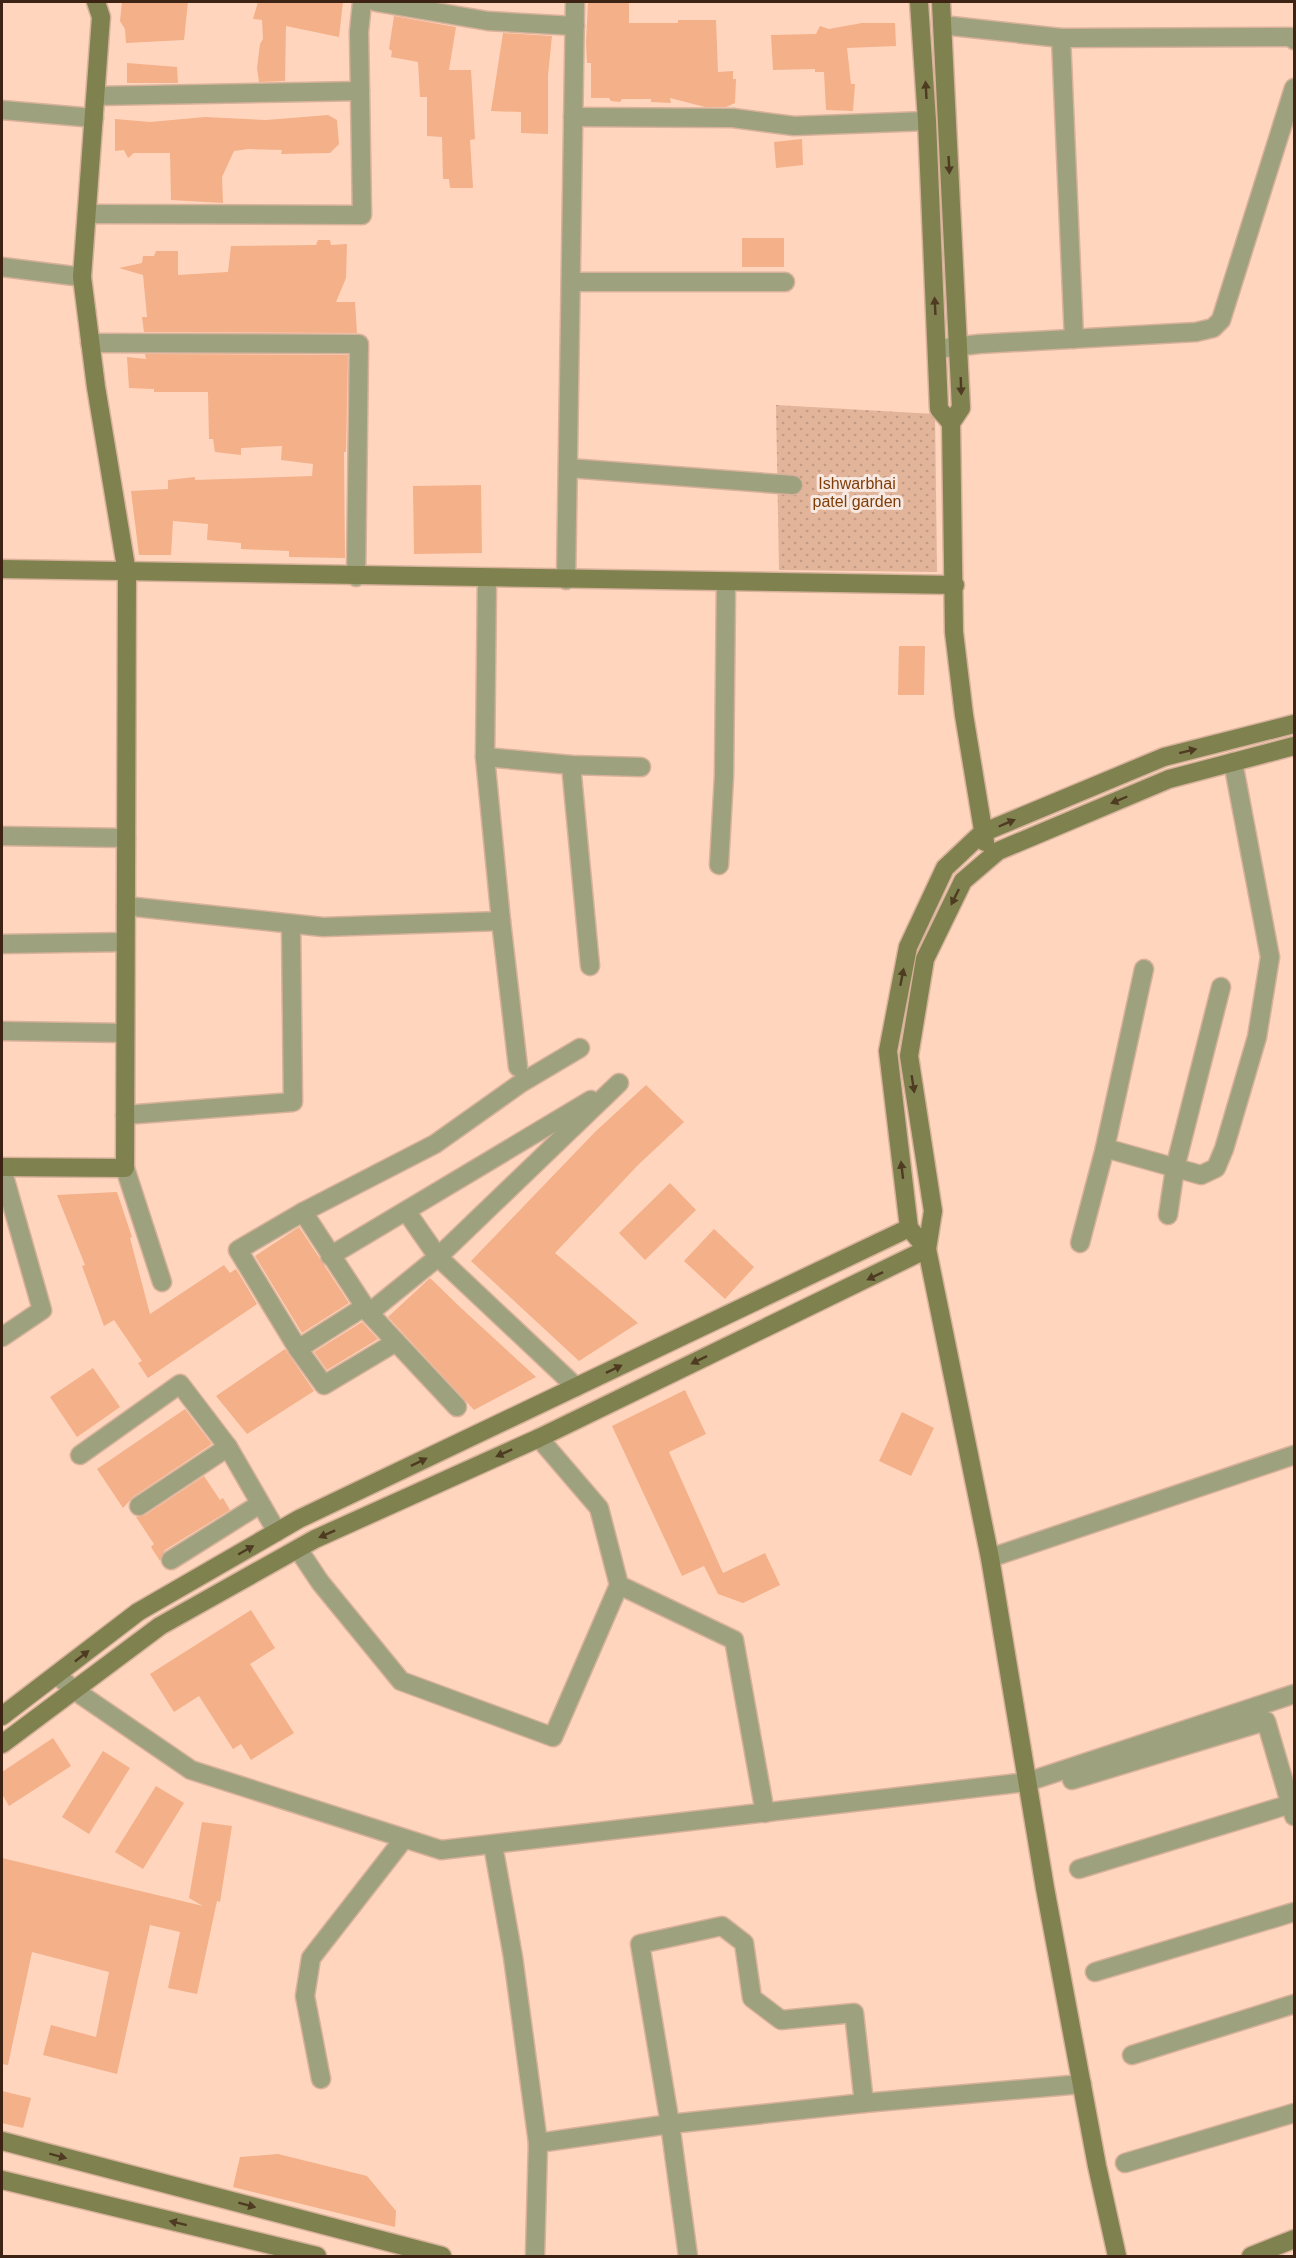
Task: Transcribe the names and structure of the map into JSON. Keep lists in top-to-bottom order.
{
  "parks": ["Ishwarbhai patel garden"]
}
